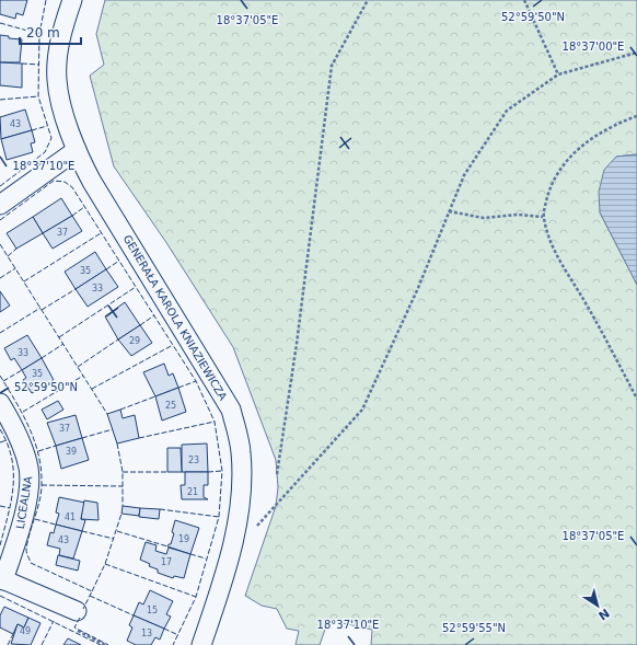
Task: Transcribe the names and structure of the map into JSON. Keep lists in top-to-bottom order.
{
  "streets": {
    "street": ["GENERAŁA KAROLA KNIAZIEWICZA", "LICEALNA"]
  },
  "house_numbers": [
    "43",
    "37",
    "35",
    "33",
    "29",
    "33",
    "35",
    "25",
    "37",
    "39",
    "23",
    "21",
    "41",
    "19",
    "43",
    "17",
    "15",
    "49",
    "13"
  ],
  "scale_bar": "20 m",
  "north": "bottom right",
  "coordinates": [
    "52°59'50\"N",
    "18°37'05\"E",
    "18°37'00\"E",
    "18°37'10\"E",
    "52°59'55\"N"
  ]
}
